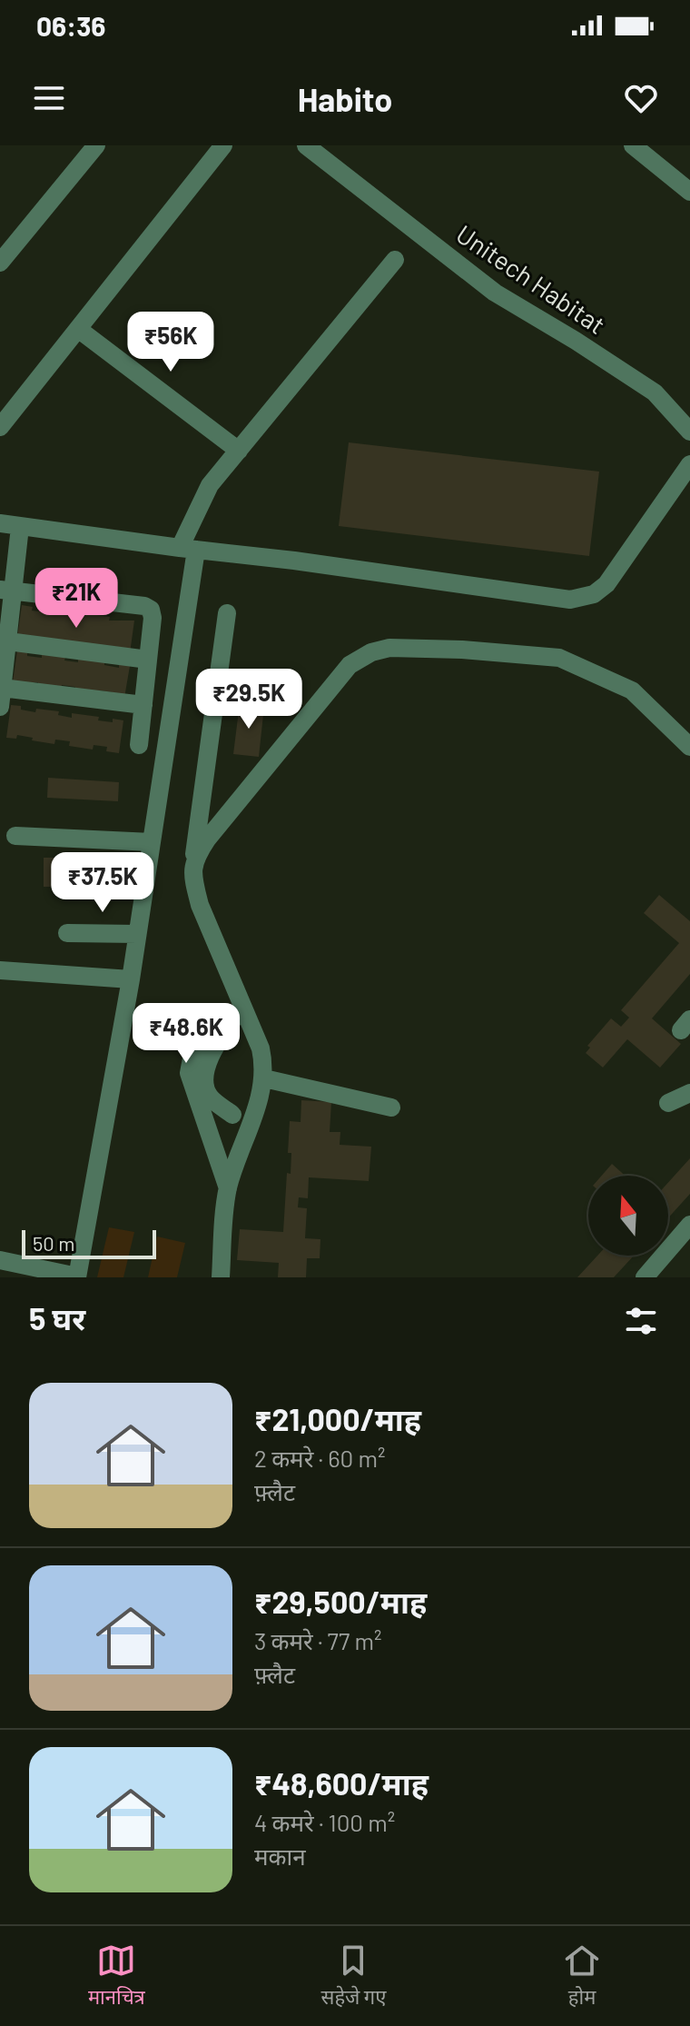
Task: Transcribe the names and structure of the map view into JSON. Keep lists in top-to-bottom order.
{
  "streets": {
    "street": ["Unitech Habitat"]
  },
  "scale_bar": "50 m",
  "north": "top",
  "page": {
    "status": "06:36",
    "header": "Habito",
    "price": [
      "₹56K",
      "₹21K",
      "₹29.5K",
      "₹37.5K",
      "₹48.6K"
    ],
    "scale": "50 m",
    "heading": "5 घर",
    "list": [
      {
        "name": "₹21,000/माह",
        "note": "2 कमरे · 60 m² · फ़्लैट"
      },
      {
        "name": "₹29,500/माह",
        "note": "3 कमरे · 77 m² · फ़्लैट"
      },
      {
        "name": "₹48,600/माह",
        "note": "4 कमरे · 100 m² · मकान"
      }
    ],
    "tabs": ["मानचित्र", "सहेजे गए", "होम"]
  }
}
